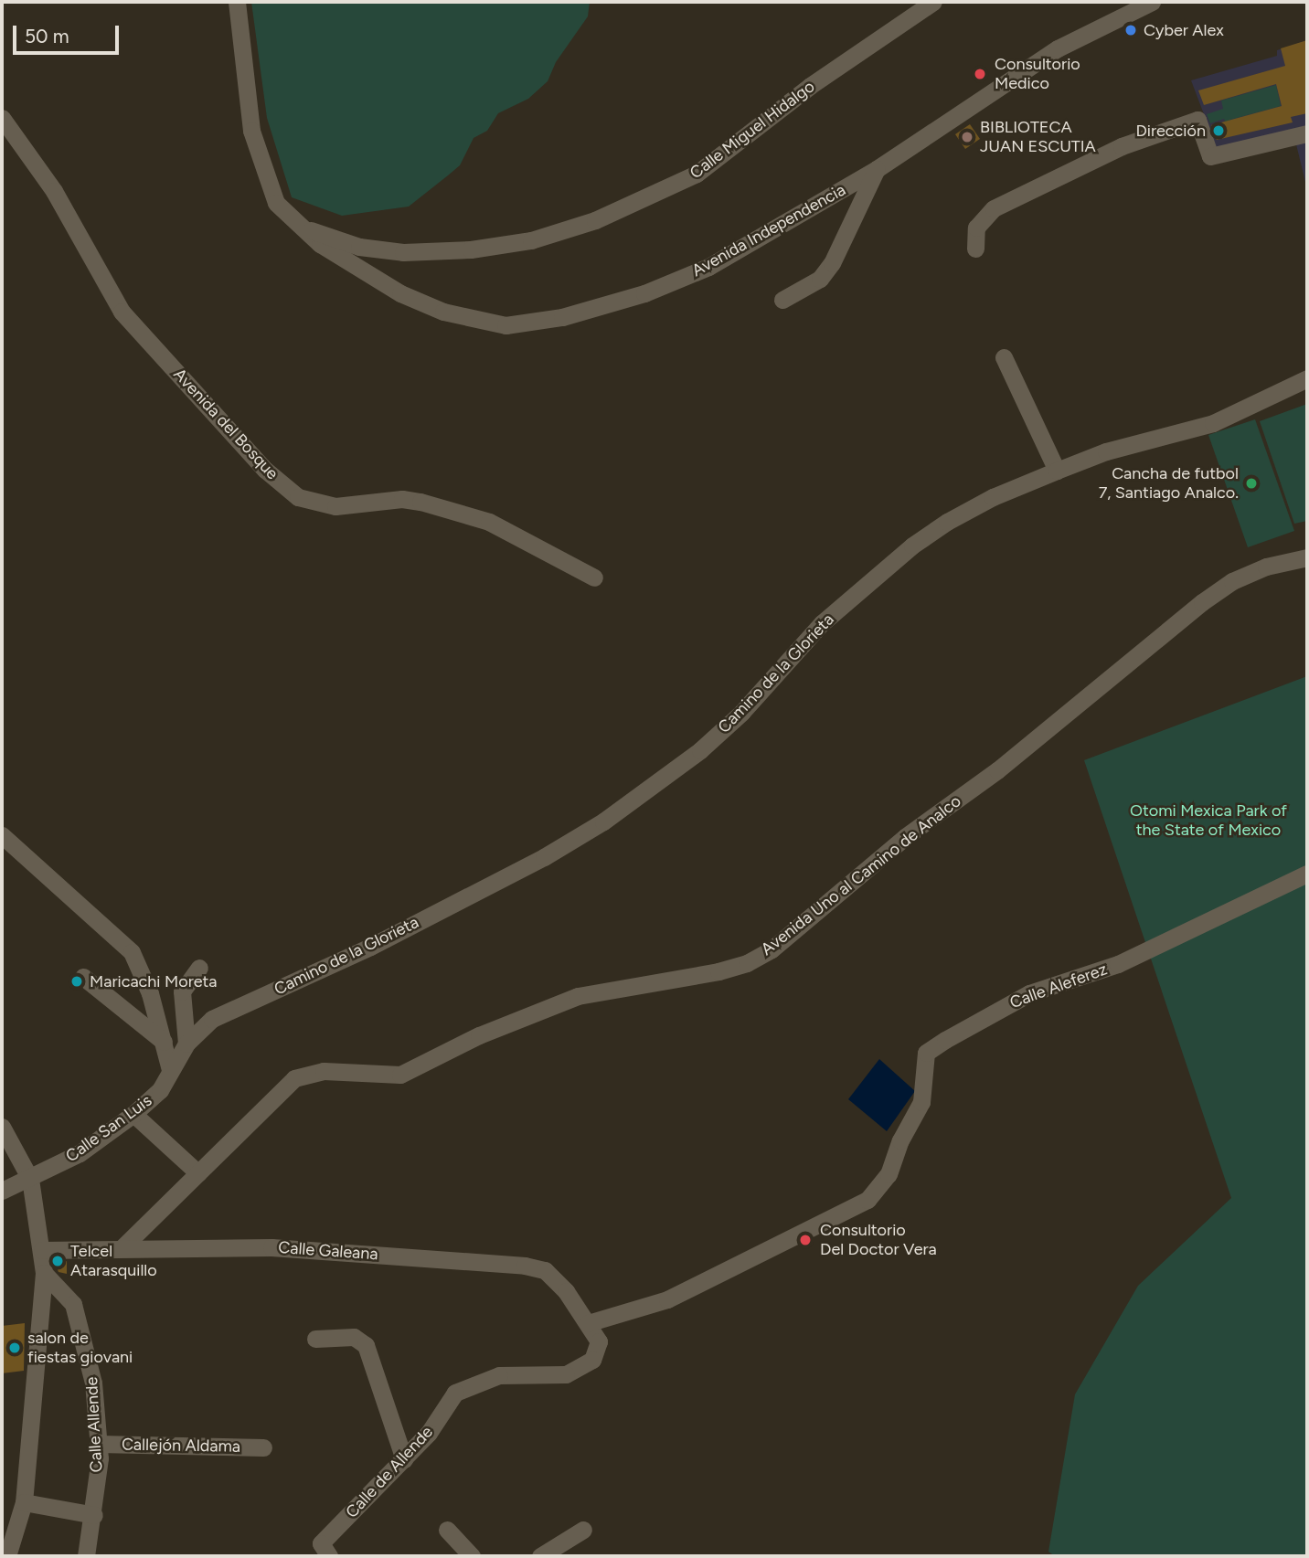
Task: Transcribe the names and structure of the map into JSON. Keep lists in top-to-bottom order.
{
  "streets": {
    "street": [
      "Calle Miguel Hidalgo",
      "Avenida Independencia",
      "Avenida del Bosque",
      "Camino de la Glorieta",
      "Avenida Uno al Camino de Analco",
      "Calle Aleferez",
      "Calle San Luis",
      "Calle Galeana",
      "Calle Allende",
      "Callejón Aldama",
      "Calle de Allende"
    ]
  },
  "crossings": [
    ["Calle Miguel Hidalgo", "Avenida Independencia"],
    ["Camino de la Glorieta", "Calle San Luis"],
    ["Avenida Uno al Camino de Analco", "Calle Galeana"],
    ["Calle Aleferez", "Calle Galeana"],
    ["Calle Aleferez", "Calle de Allende"],
    ["Calle Galeana", "Calle de Allende"],
    ["Calle Allende", "Callejón Aldama"]
  ],
  "parks": ["Otomi Mexica Park of the State of Mexico"],
  "places": [
    "Cyber Alex",
    "Consultorio Medico",
    "Dirección",
    "BIBLIOTECA JUAN ESCUTIA",
    "Cancha de futbol 7, Santiago Analco.",
    "Maricachi Moreta",
    "Consultorio Del Doctor Vera",
    "Telcel Atarasquillo",
    "salon de fiestas giovani"
  ],
  "scale_bar": "50 m"
}
